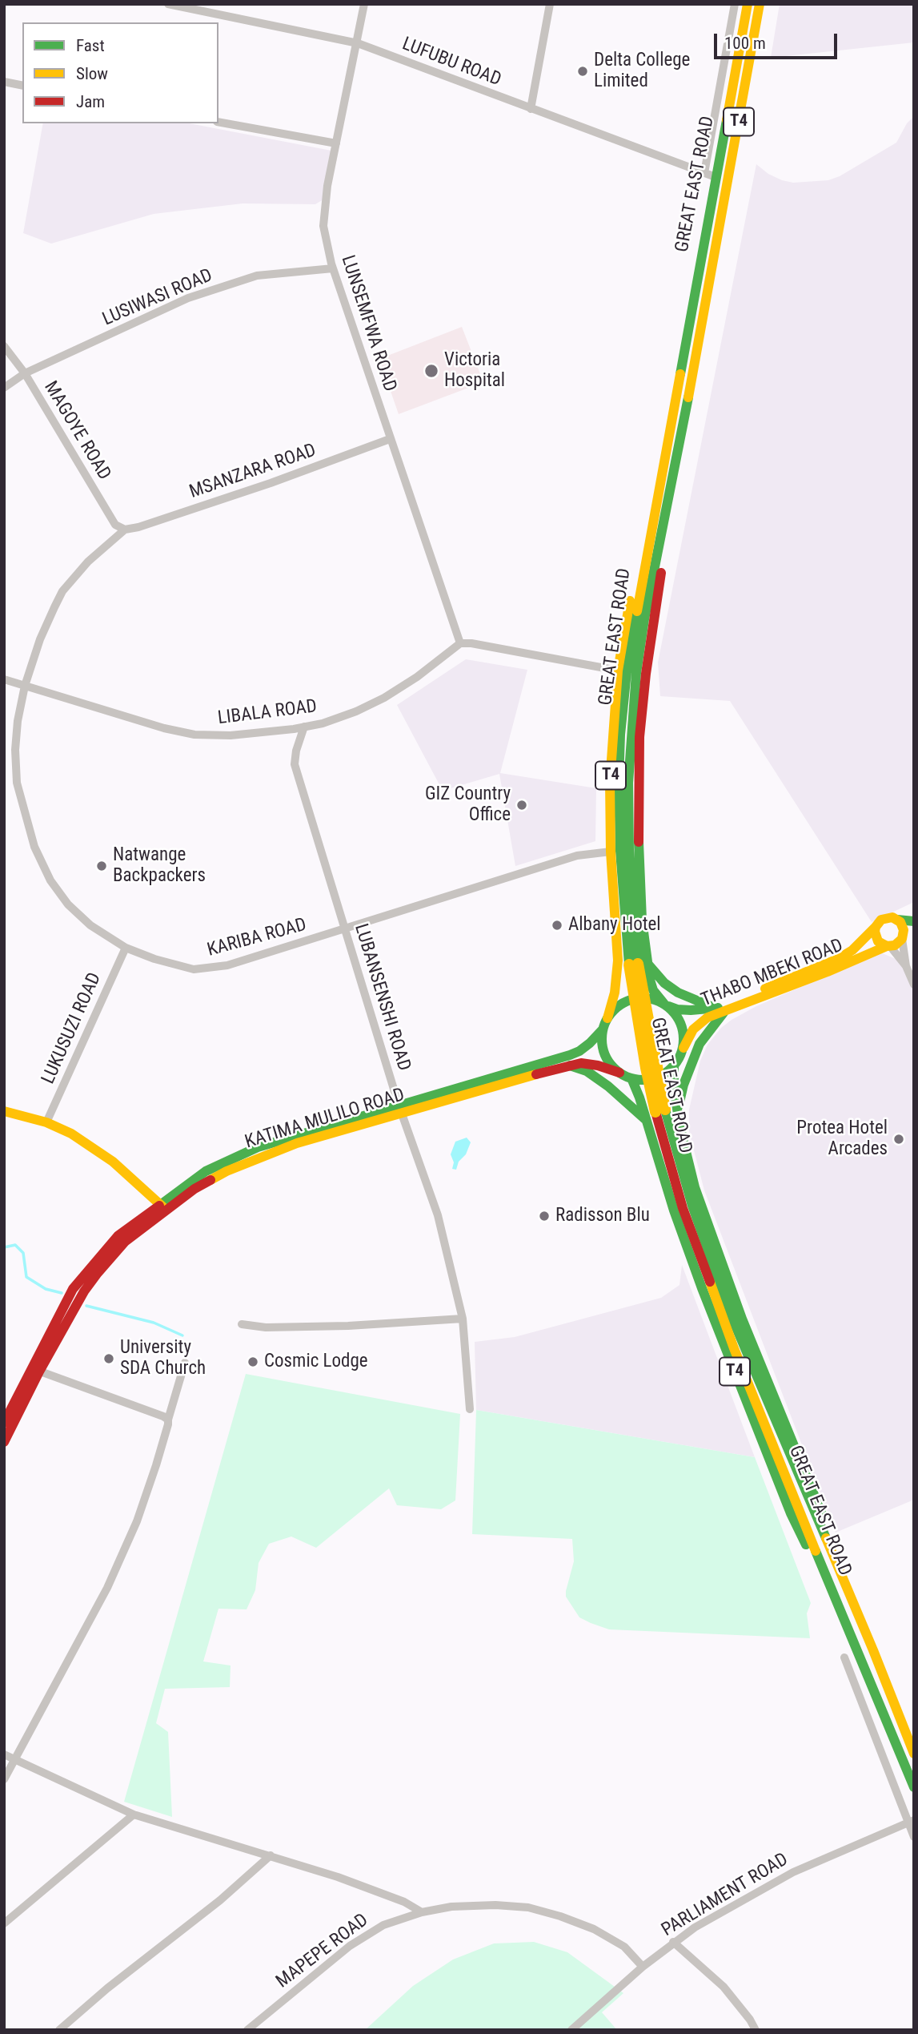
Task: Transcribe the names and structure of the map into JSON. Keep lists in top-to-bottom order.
{
  "streets": {
    "main road": [
      "T4",
      "GREAT EAST ROAD",
      "THABO MBEKI ROAD",
      "KATIMA MULILO ROAD"
    ],
    "street": [
      "LUFUBU ROAD",
      "LUSIWASI ROAD",
      "LUNSEMFWA ROAD",
      "MAGOYE ROAD",
      "MSANZARA ROAD",
      "LIBALA ROAD",
      "KARIBA ROAD",
      "LUBANSENSHI ROAD",
      "LUKUSUZI ROAD",
      "PARLIAMENT ROAD",
      "MAPEPE ROAD"
    ]
  },
  "crossings": [
    ["LUFUBU ROAD", "GREAT EAST ROAD"],
    ["LUFUBU ROAD", "LUNSEMFWA ROAD"],
    ["GREAT EAST ROAD", "KARIBA ROAD"],
    ["GREAT EAST ROAD", "THABO MBEKI ROAD"],
    ["GREAT EAST ROAD", "KATIMA MULILO ROAD"],
    ["LUSIWASI ROAD", "LUNSEMFWA ROAD"],
    ["LUSIWASI ROAD", "MAGOYE ROAD"],
    ["LUNSEMFWA ROAD", "MSANZARA ROAD"],
    ["LUNSEMFWA ROAD", "LIBALA ROAD"],
    ["MAGOYE ROAD", "MSANZARA ROAD"],
    ["MAGOYE ROAD", "KARIBA ROAD"],
    ["MSANZARA ROAD", "KARIBA ROAD"],
    ["LIBALA ROAD", "KARIBA ROAD"],
    ["LIBALA ROAD", "LUBANSENSHI ROAD"],
    ["KARIBA ROAD", "LUBANSENSHI ROAD"],
    ["KARIBA ROAD", "LUKUSUZI ROAD"],
    ["THABO MBEKI ROAD", "KATIMA MULILO ROAD"],
    ["LUBANSENSHI ROAD", "KATIMA MULILO ROAD"],
    ["PARLIAMENT ROAD", "MAPEPE ROAD"]
  ],
  "places": [
    "Delta College Limited",
    "Victoria Hospital",
    "GIZ Country Office",
    "Natwange Backpackers",
    "Albany Hotel",
    "Protea Hotel Arcades",
    "Radisson Blu",
    "University SDA Church",
    "Cosmic Lodge"
  ],
  "legend": ["Fast", "Slow", "Jam"],
  "scale_bar": "100 m"
}
